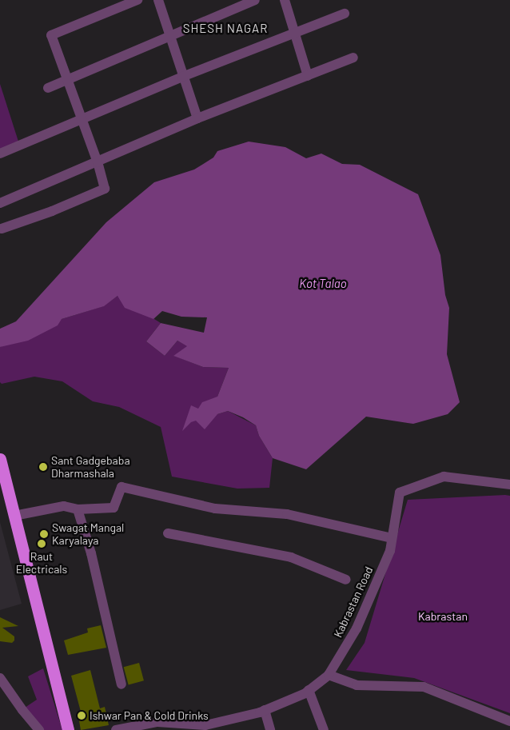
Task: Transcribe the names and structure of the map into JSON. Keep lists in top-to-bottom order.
{
  "streets": {
    "street": ["Kabrastan Road"]
  },
  "districts": ["SHESH NAGAR"],
  "water": ["Kot Talao"],
  "parks": ["Kabrastan"],
  "places": [
    "Sant Gadgebaba Dharmashala",
    "Swagat Mangal Karyalaya",
    "Raut Electricals",
    "Ishwar Pan & Cold Drinks"
  ]
}
